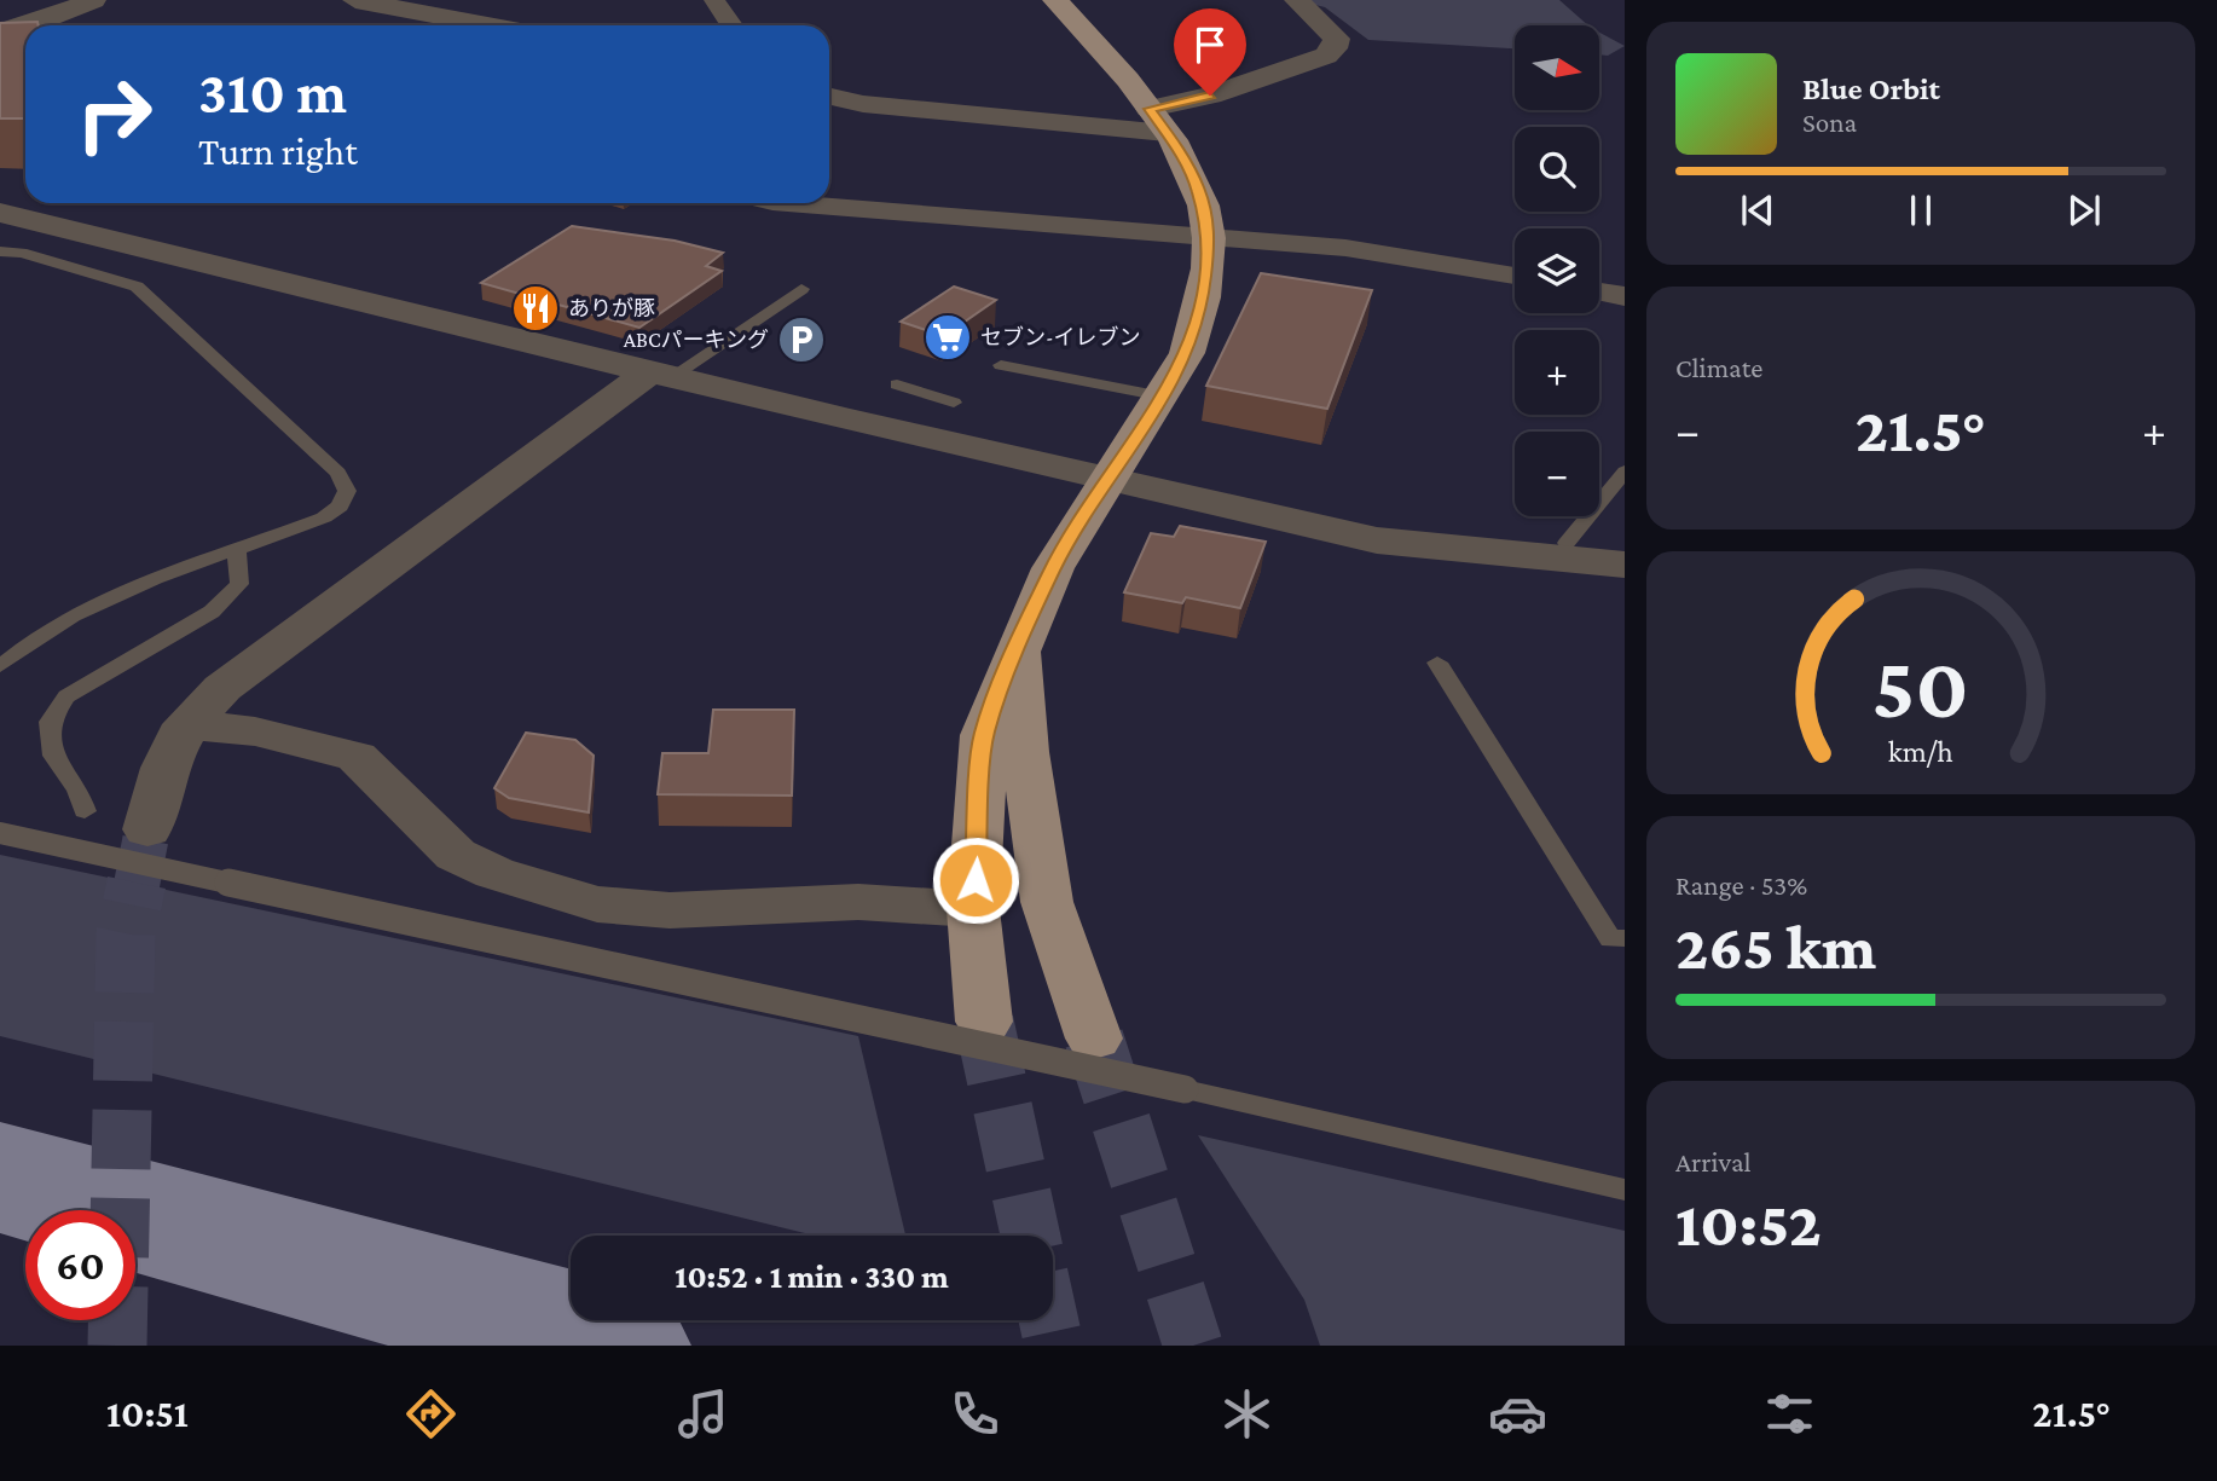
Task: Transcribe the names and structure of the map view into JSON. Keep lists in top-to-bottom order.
{
  "places": {
    "restaurant": ["ありが豚"],
    "supermarket": ["セブン-イレブン"],
    "parking": ["ABCパーキング"]
  },
  "north": "right",
  "page": {
    "map_buttons": ["+", "−"],
    "turn": ["310 m", "Turn right"],
    "song": ["Blue Orbit", "Sona"],
    "tile": [
      "Climate",
      ["Range · 53%", "265 km"],
      ["Arrival", "10:52"]
    ],
    "heat": ["−", "21.5°", "+"],
    "limit": "60",
    "trip": "10:52 · 1 min · 330 m",
    "tabs": ["10:51", "21.5°"],
    "gauge": ["50", "km/h"]
  }
}
